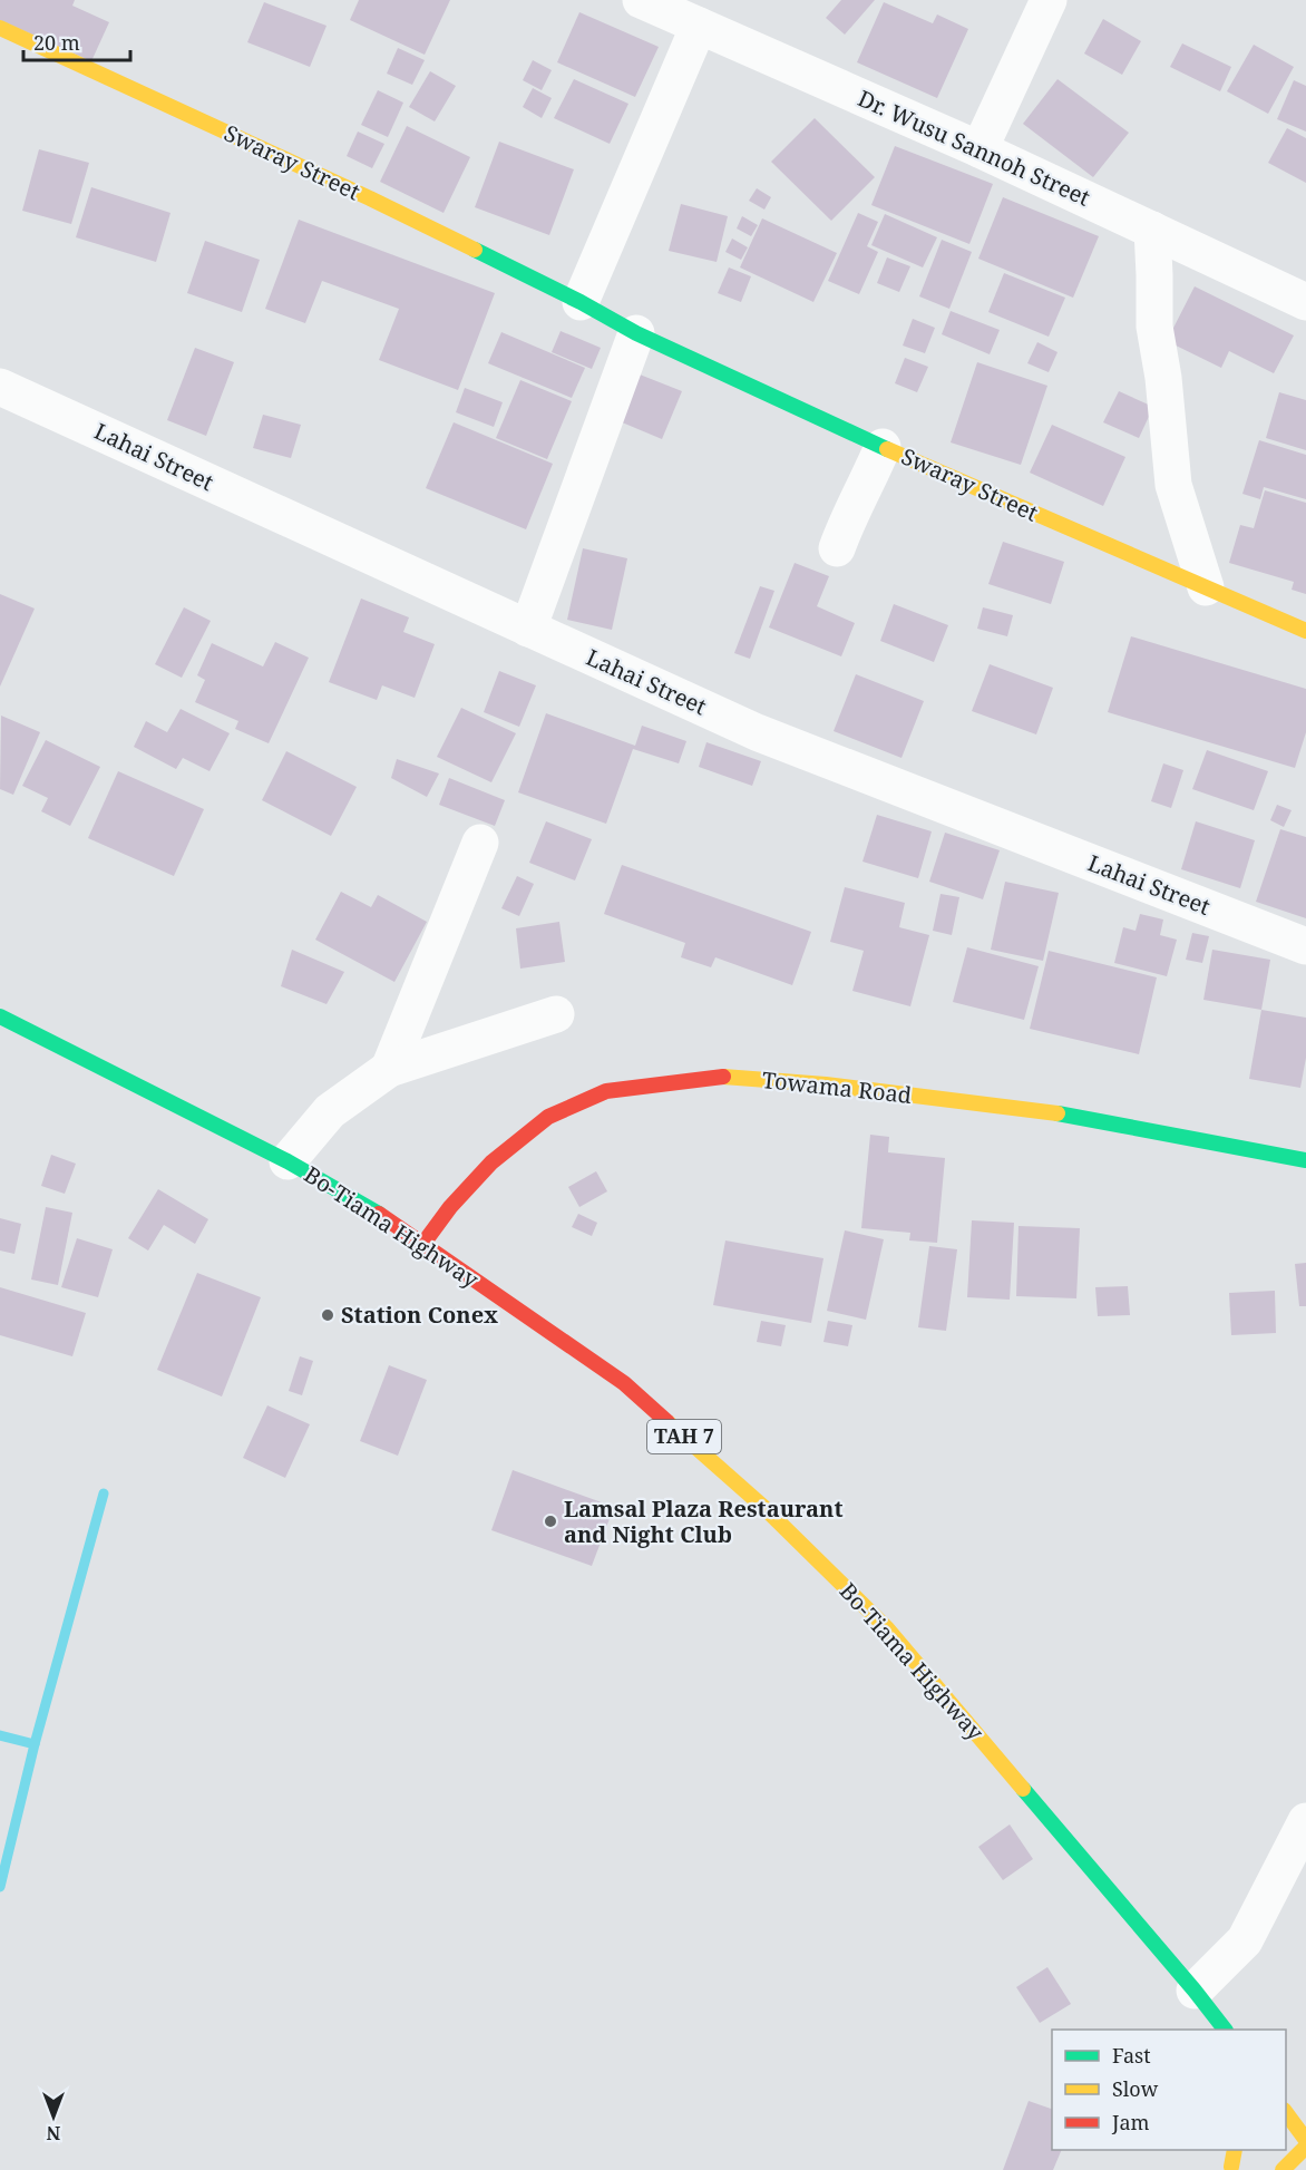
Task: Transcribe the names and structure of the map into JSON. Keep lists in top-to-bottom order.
{
  "streets": {
    "main road": [
      "Swaray Street",
      "Towama Road",
      "Bo-Tiama Highway",
      "TAH 7"
    ],
    "street": ["Dr. Wusu Sannoh Street", "Lahai Street"]
  },
  "crossings": [
    ["Towama Road", "Bo-Tiama Highway"]
  ],
  "places": ["Station Conex", "Lamsal Plaza Restaurant and Night Club"],
  "legend": ["Fast", "Slow", "Jam"],
  "scale_bar": "20 m",
  "north": "bottom"
}
